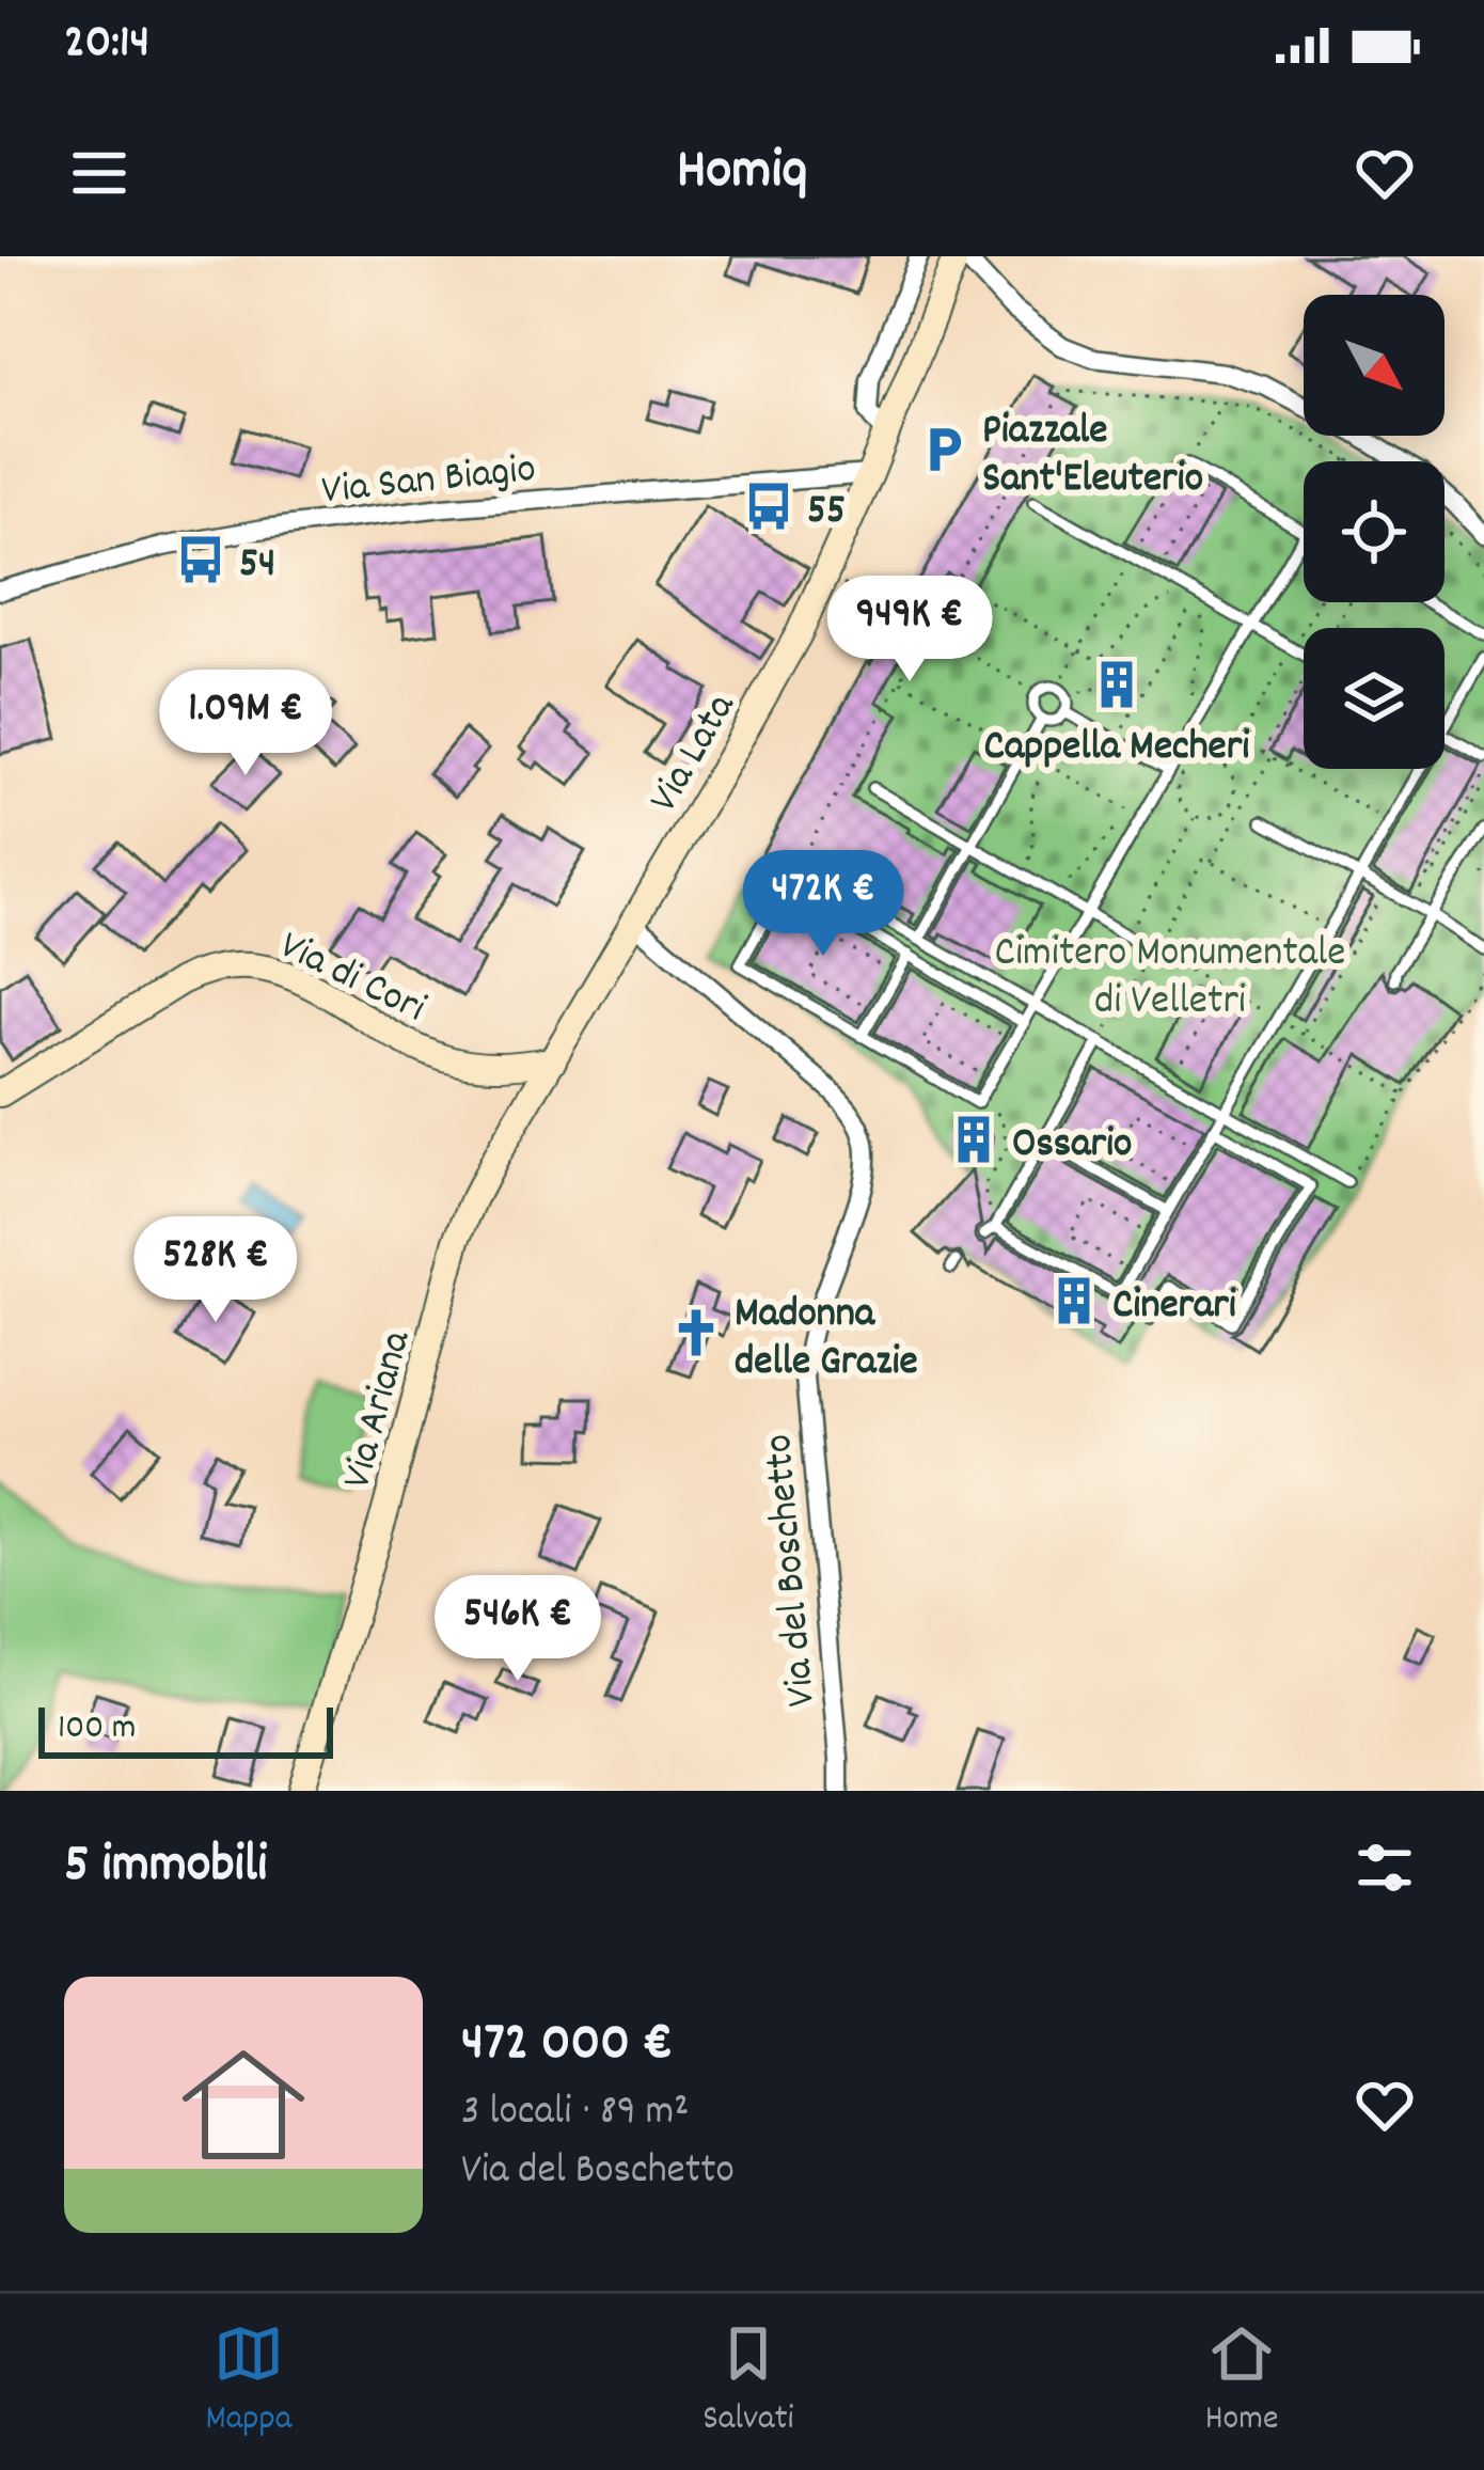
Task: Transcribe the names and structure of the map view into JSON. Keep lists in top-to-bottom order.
{
  "streets": {
    "main road": ["Via Lata", "Via di Cori", "Via Ariana"],
    "street": ["Via San Biagio", "Via del Boschetto"]
  },
  "crossings": [
    ["Via San Biagio", "Via Lata"],
    ["Via Lata", "Via di Cori"],
    ["Via Lata", "Via Ariana"],
    ["Via Lata", "Via del Boschetto"],
    ["Via di Cori", "Via Ariana"]
  ],
  "parks": ["Cimitero Monumentale di Velletri"],
  "places": {
    "parking": ["Piazzale Sant'Eleuterio"],
    "bus stop": ["55", "54"],
    "building": ["Cappella Mecheri", "Ossario", "Cinerari"],
    "church": ["Madonna delle Grazie"]
  },
  "scale_bar": "100 m",
  "north": "bottom right",
  "page": {
    "status": "20:14",
    "header": "Homiq",
    "price": [
      "949K €",
      "1.09M €",
      "472K €",
      "528K €",
      "546K €"
    ],
    "scale": "100 m",
    "heading": "5 immobili",
    "list": [
      {
        "name": "472 000 €",
        "note": "3 locali · 89 m² · Via del Boschetto"
      }
    ],
    "tabs": ["Mappa", "Salvati", "Home"]
  }
}
